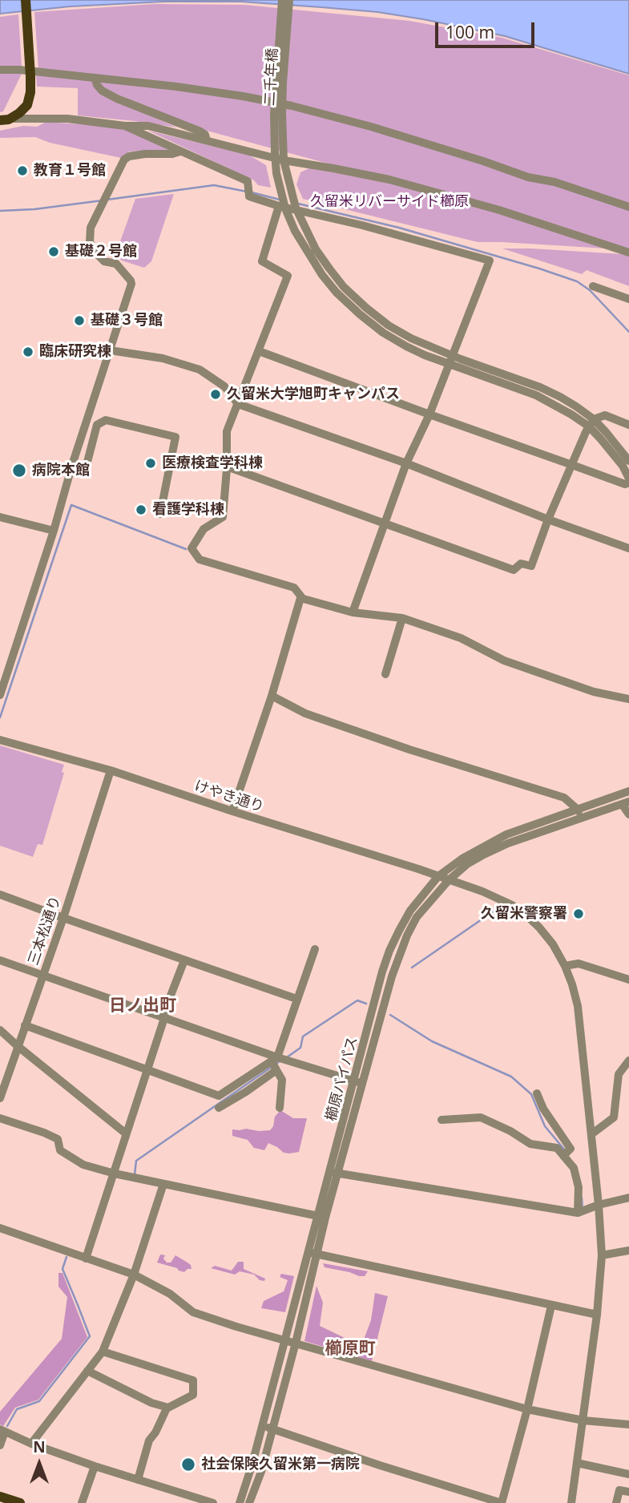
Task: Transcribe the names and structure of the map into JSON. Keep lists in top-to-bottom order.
{
  "streets": {
    "street": [
      "二千年橋",
      "けやき通り",
      "三本松通り",
      "櫛原バイパス"
    ]
  },
  "crossings": [
    ["けやき通り", "三本松通り"],
    ["けやき通り", "櫛原バイパス"]
  ],
  "districts": ["日ノ出町", "櫛原町"],
  "parks": ["久留米リバーサイド櫛原"],
  "places": [
    "教育１号館",
    "基礎２号館",
    "基礎３号館",
    "臨床研究棟",
    "久留米大学旭町キャンパス",
    "医療検査学科棟",
    "病院本館",
    "看護学科棟",
    "久留米警察署",
    "社会保険久留米第一病院"
  ],
  "scale_bar": "100 m",
  "north": "top"
}
